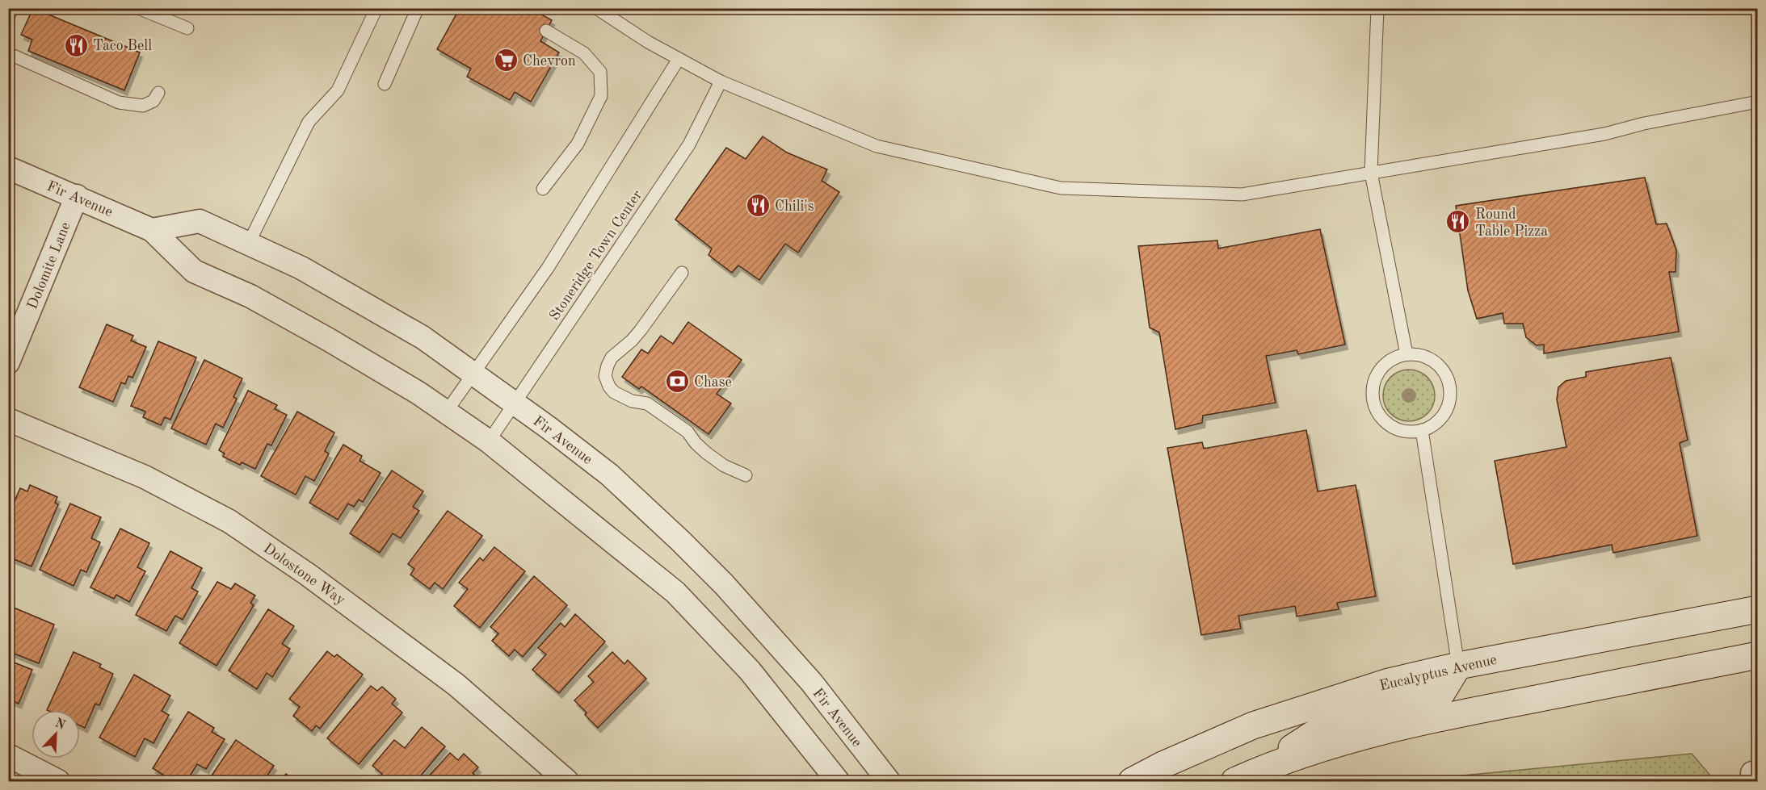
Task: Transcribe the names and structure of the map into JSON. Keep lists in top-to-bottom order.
{
  "streets": {
    "main road": ["Eucalyptus Avenue"],
    "street": ["Fir Avenue", "Dolomite Lane", "Dolostone Way"],
    "lane": ["Stoneridge Town Center"]
  },
  "crossings": [
    ["Fir Avenue", "Stoneridge Town Center"],
    ["Fir Avenue", "Dolomite Lane"]
  ],
  "places": {
    "restaurant": ["Taco Bell", "Chili's", "Round Table Pizza"],
    "supermarket": ["Chevron"],
    "bank": ["Chase"]
  },
  "north": "top right"
}
